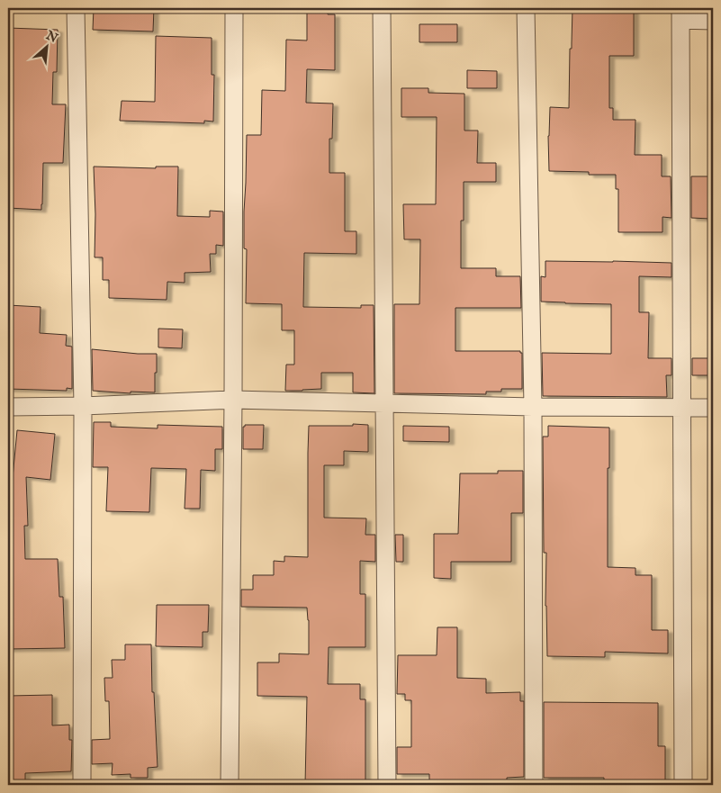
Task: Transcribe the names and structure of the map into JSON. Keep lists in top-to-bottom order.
{
  "north": "top right"
}
